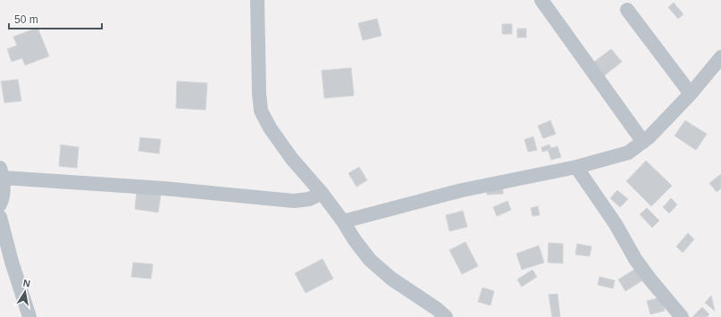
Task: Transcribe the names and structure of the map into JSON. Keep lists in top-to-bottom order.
{
  "scale_bar": "50 m",
  "north": "top"
}
